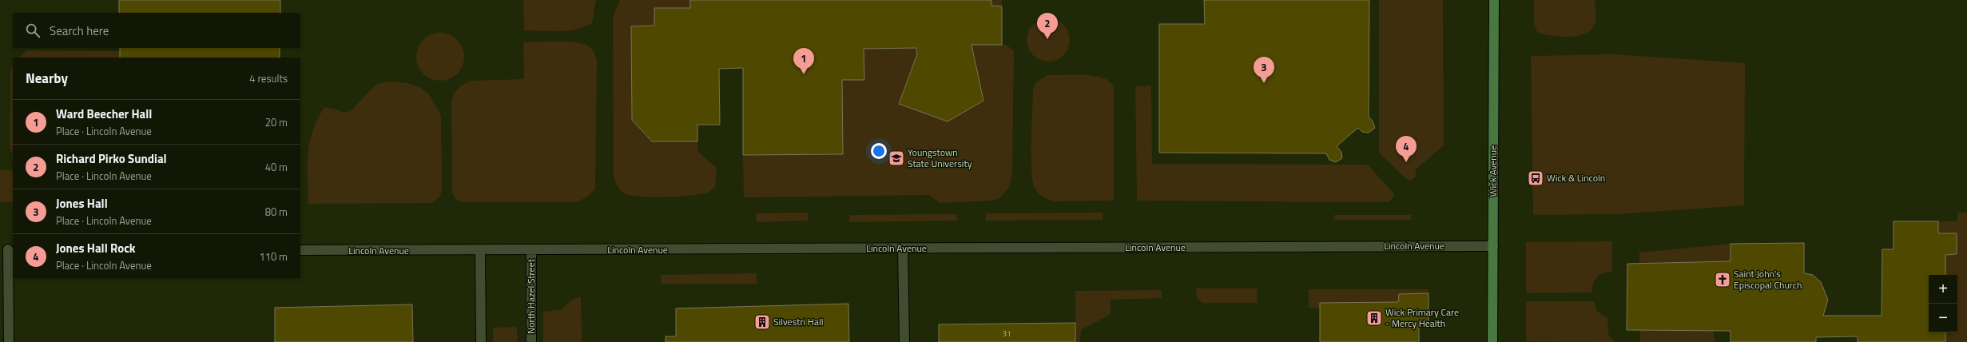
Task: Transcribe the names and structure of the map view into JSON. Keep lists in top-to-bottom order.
{
  "streets": {
    "main road": ["Wick Avenue"],
    "street": ["Lincoln Avenue", "North Hazel Street"]
  },
  "crossings": [
    ["Wick Avenue", "Lincoln Avenue"],
    ["Lincoln Avenue", "North Hazel Street"]
  ],
  "places": {
    "school or university": ["Youngstown State University"],
    "bus stop": ["Wick & Lincoln"],
    "church": ["Saint John's Episcopal Church"],
    "building": ["Wick Primary Care - Mercy Health", "Silvestri Hall"]
  },
  "house_numbers": ["31"],
  "page": {
    "pins": [
      "2",
      "1",
      "3",
      "4"
    ],
    "search": "Search here",
    "heading": ["Nearby", "4 results"],
    "list": [
      {
        "mark": "1",
        "name": "Ward Beecher Hall",
        "note": "Place · Lincoln Avenue",
        "value": "20 m"
      },
      {
        "mark": "2",
        "name": "Richard Pirko Sundial",
        "note": "Place · Lincoln Avenue",
        "value": "40 m"
      },
      {
        "mark": "3",
        "name": "Jones Hall",
        "note": "Place · Lincoln Avenue",
        "value": "80 m"
      },
      {
        "mark": "4",
        "name": "Jones Hall Rock",
        "note": "Place · Lincoln Avenue",
        "value": "110 m"
      }
    ],
    "map_buttons": ["+", "−"]
  }
}
